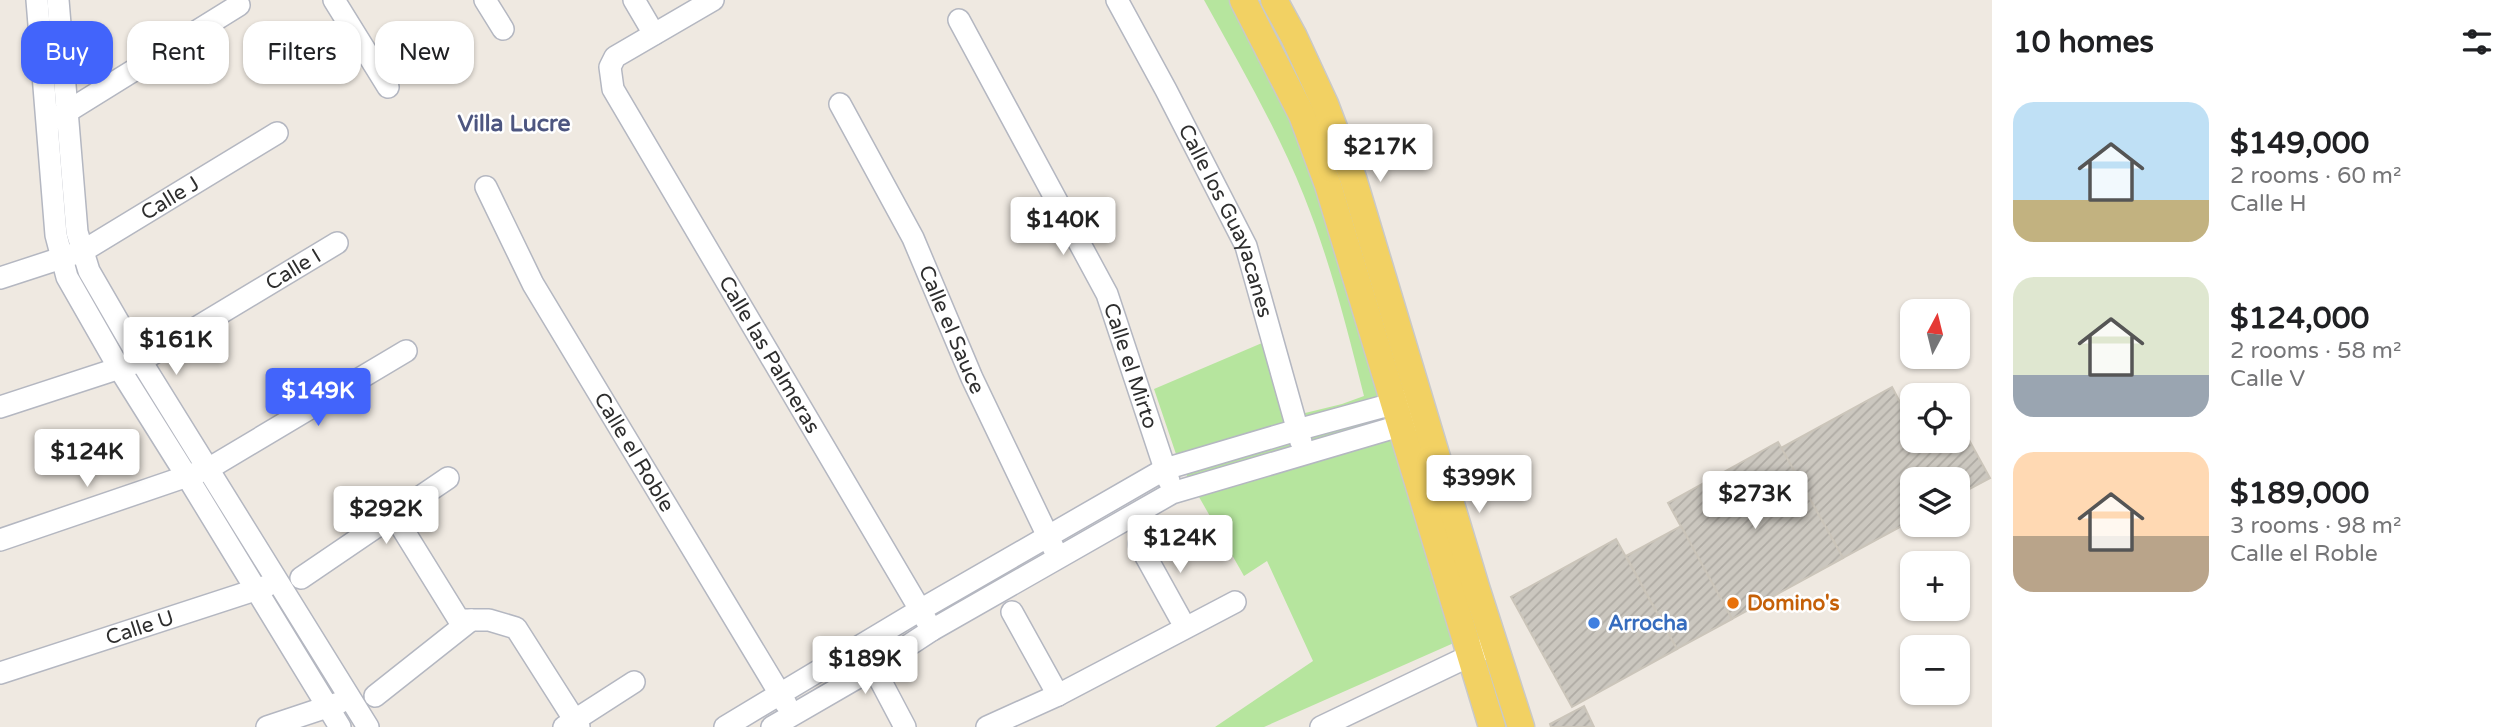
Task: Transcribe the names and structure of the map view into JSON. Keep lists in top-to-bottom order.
{
  "streets": {
    "street": [
      "Calle J",
      "Calle los Guayacanes",
      "Calle I",
      "Calle el Sauce",
      "Calle las Palmeras",
      "Calle el Mirto",
      "Calle el Roble",
      "Calle U"
    ]
  },
  "districts": ["Villa Lucre"],
  "places": ["Domino's", "Arrocha"],
  "north": "top",
  "page": {
    "heading": "10 homes",
    "chip": [
      "Buy",
      "Rent",
      "Filters",
      "New"
    ],
    "list": [
      {
        "name": "$149,000",
        "note": "2 rooms · 60 m² · Calle H"
      },
      {
        "name": "$124,000",
        "note": "2 rooms · 58 m² · Calle V"
      },
      {
        "name": "$189,000",
        "note": "3 rooms · 98 m² · Calle el Roble"
      }
    ],
    "price": [
      "$217K",
      "$140K",
      "$161K",
      "$149K",
      "$124K",
      "$399K",
      "$273K",
      "$292K",
      "$124K",
      "$189K"
    ],
    "map_buttons": ["+", "−"]
  }
}
